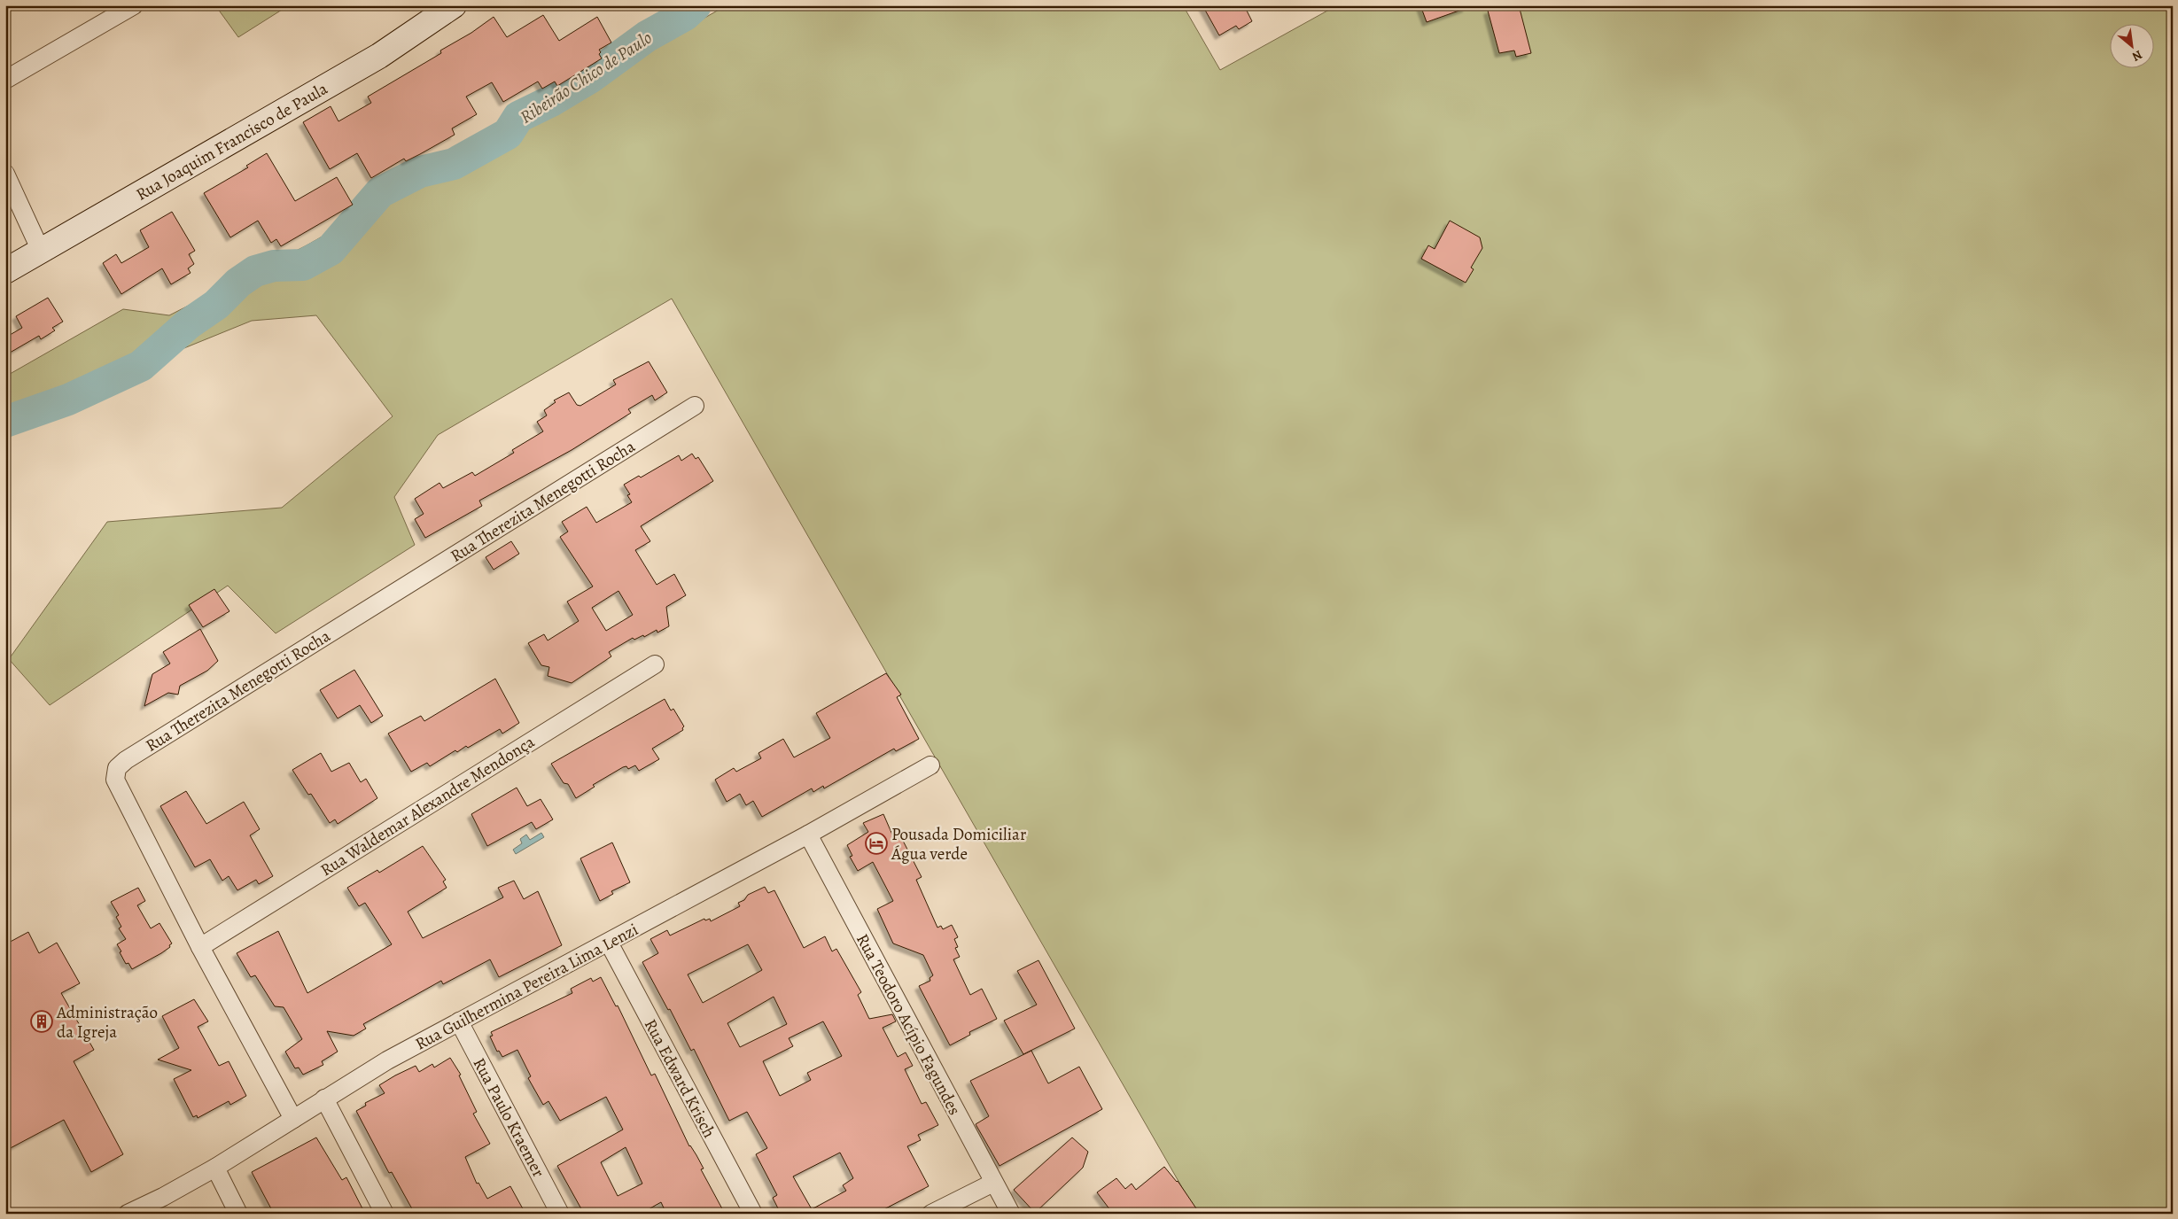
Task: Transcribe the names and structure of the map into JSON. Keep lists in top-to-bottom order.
{
  "streets": {
    "main road": ["Rua Joaquim Francisco de Paula"],
    "street": [
      "Rua Therezita Menegotti Rocha",
      "Rua Waldemar Alexandre Mendonça",
      "Rua Guilhermina Pereira Lima Lenzi",
      "Rua Teodoro Acípio Fagundes",
      "Rua Edward Krisch",
      "Rua Paulo Kraemer"
    ]
  },
  "crossings": [
    ["Rua Therezita Menegotti Rocha", "Rua Waldemar Alexandre Mendonça"],
    ["Rua Therezita Menegotti Rocha", "Rua Guilhermina Pereira Lima Lenzi"],
    ["Rua Guilhermina Pereira Lima Lenzi", "Rua Teodoro Acípio Fagundes"],
    ["Rua Guilhermina Pereira Lima Lenzi", "Rua Edward Krisch"],
    ["Rua Guilhermina Pereira Lima Lenzi", "Rua Paulo Kraemer"]
  ],
  "water": ["Ribeirão Chico de Paulo"],
  "places": {
    "hotel": ["Pousada Domiciliar Água verde"],
    "building": ["Administração da Igreja"]
  },
  "north": "bottom right"
}
